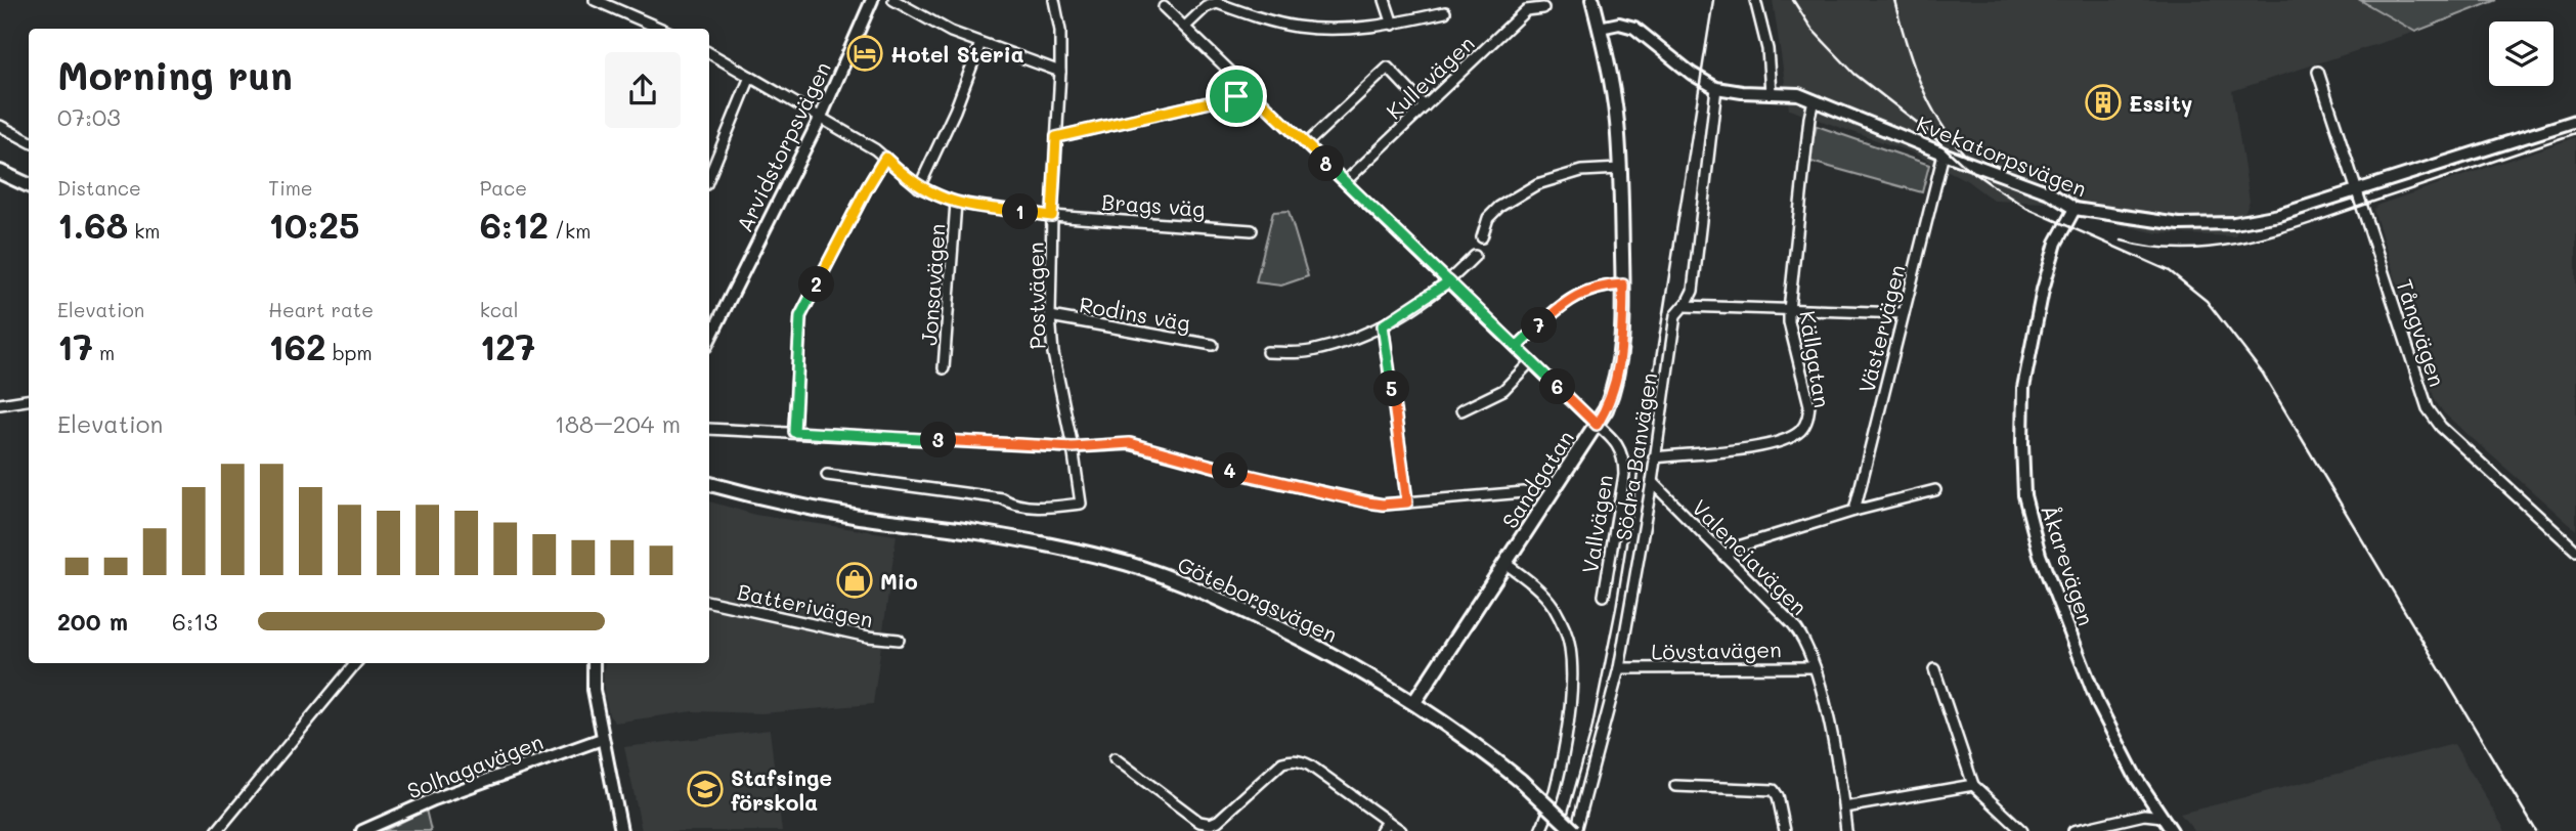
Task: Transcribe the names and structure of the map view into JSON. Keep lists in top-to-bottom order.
{
  "streets": {
    "main road": ["Sandgatan", "Göteborgsvägen"],
    "street": [
      "Kullevägen",
      "Arvidstorpsvägen",
      "Kvekatorpsvägen",
      "Brags väg",
      "Jonsavägen",
      "Postvägen",
      "Rodins väg",
      "Västervägen",
      "Tångvägen",
      "Källgatan",
      "Södra Banvägen",
      "Vallvägen",
      "Valenciavägen",
      "Åkarevägen",
      "Batterivägen",
      "Lövstavägen",
      "Solhagavägen"
    ]
  },
  "crossings": [
    ["Kullevägen", "Vallvägen"],
    ["Kvekatorpsvägen", "Västervägen"],
    ["Kvekatorpsvägen", "Tångvägen"],
    ["Kvekatorpsvägen", "Källgatan"],
    ["Kvekatorpsvägen", "Södra Banvägen"],
    ["Kvekatorpsvägen", "Sandgatan"],
    ["Kvekatorpsvägen", "Åkarevägen"],
    ["Brags väg", "Postvägen"],
    ["Postvägen", "Rodins väg"],
    ["Källgatan", "Södra Banvägen"],
    ["Södra Banvägen", "Valenciavägen"],
    ["Södra Banvägen", "Göteborgsvägen"],
    ["Södra Banvägen", "Lövstavägen"],
    ["Sandgatan", "Vallvägen"],
    ["Sandgatan", "Göteborgsvägen"],
    ["Valenciavägen", "Lövstavägen"]
  ],
  "places": {
    "hotel": ["Hotel Steria"],
    "building": ["Essity"],
    "shop": ["Mio"],
    "school or university": ["Stafsinge förskola"]
  },
  "page": {
    "heading": ["Morning run", "07:03"],
    "pins": [
      "8",
      "1",
      "2",
      "7",
      "6",
      "5",
      "3",
      "4"
    ],
    "stats": [
      ["Distance", "1.68 km"],
      ["Time", "10:25"],
      ["Pace", "6:12 /km"],
      ["Elevation", "17 m"],
      ["Heart rate", "162 bpm"],
      ["kcal", "127"]
    ],
    "chart": ["Elevation", "188–204 m"],
    "list": [
      {
        "name": "200 m",
        "note": "6:13"
      }
    ]
  }
}
